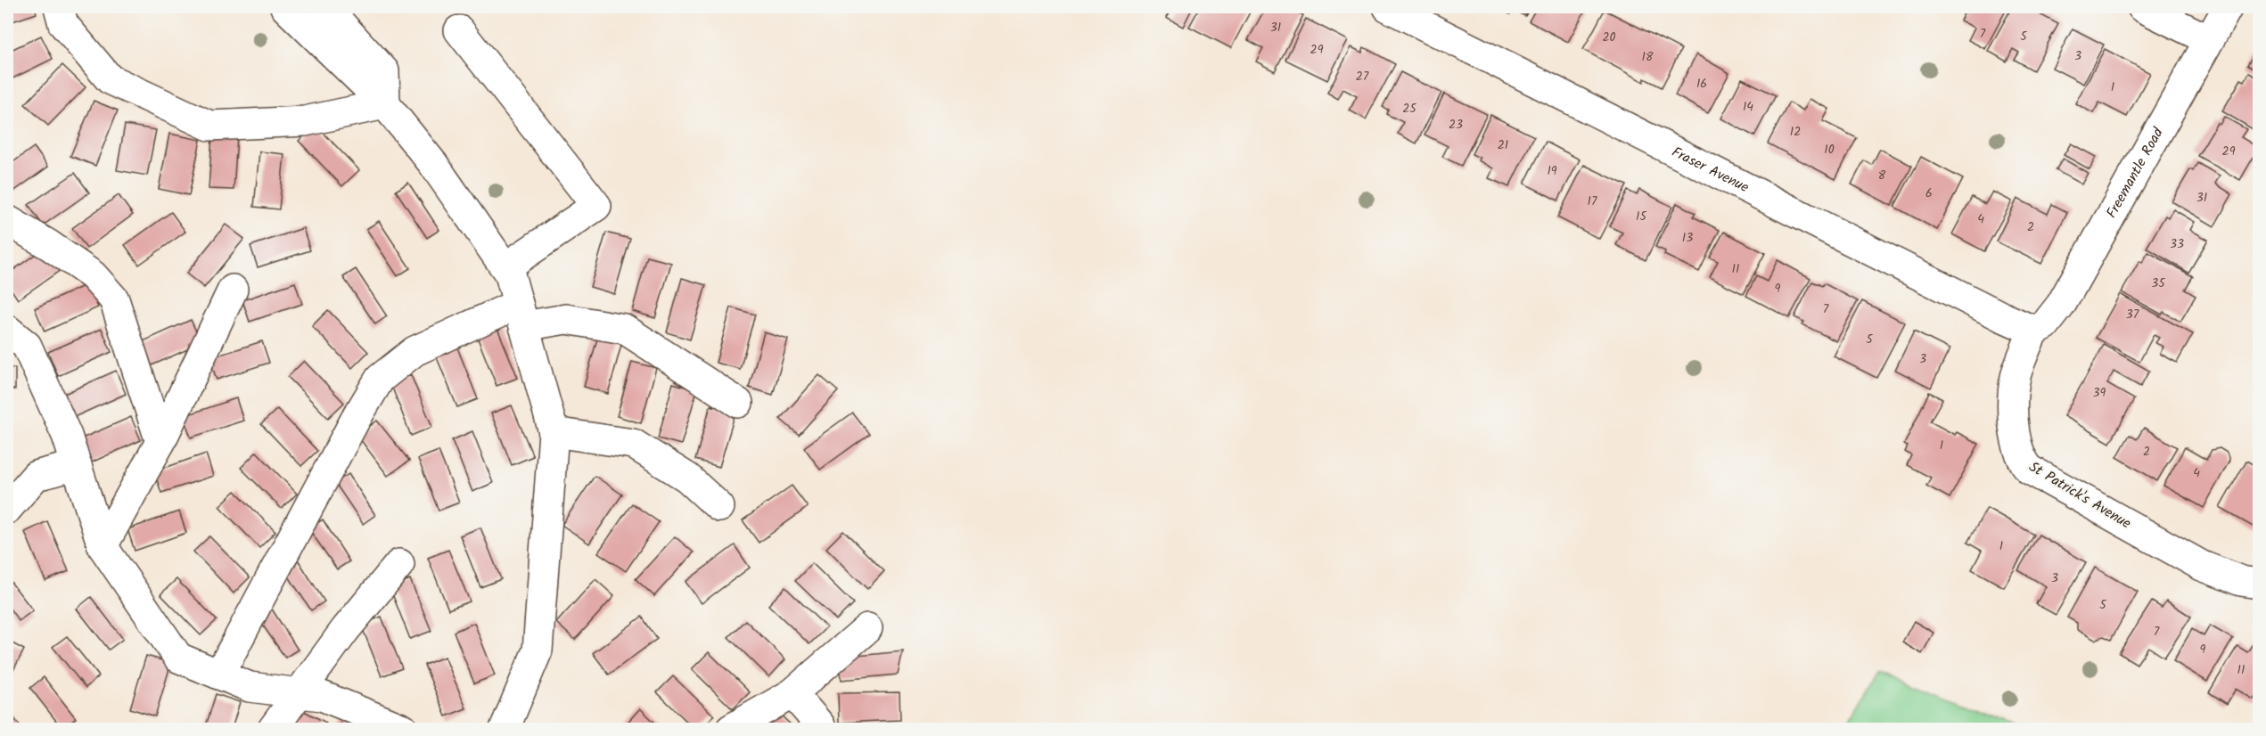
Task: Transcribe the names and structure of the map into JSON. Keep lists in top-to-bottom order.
{
  "streets": {
    "street": ["Fraser Avenue", "Freemantle Road", "St Patrick's Avenue"]
  },
  "crossings": [
    ["Fraser Avenue", "Freemantle Road"],
    ["Fraser Avenue", "St Patrick's Avenue"],
    ["Freemantle Road", "St Patrick's Avenue"]
  ],
  "house_numbers": [
    "31",
    "7",
    "5",
    "20",
    "29",
    "3",
    "18",
    "27",
    "16",
    "1",
    "14",
    "25",
    "23",
    "12",
    "21",
    "10",
    "29",
    "19",
    "8",
    "6",
    "31",
    "17",
    "15",
    "4",
    "2",
    "13",
    "33",
    "11",
    "35",
    "9",
    "7",
    "37",
    "5",
    "3",
    "39",
    "1",
    "2",
    "4",
    "1",
    "3",
    "5",
    "7",
    "9",
    "11"
  ]
}
